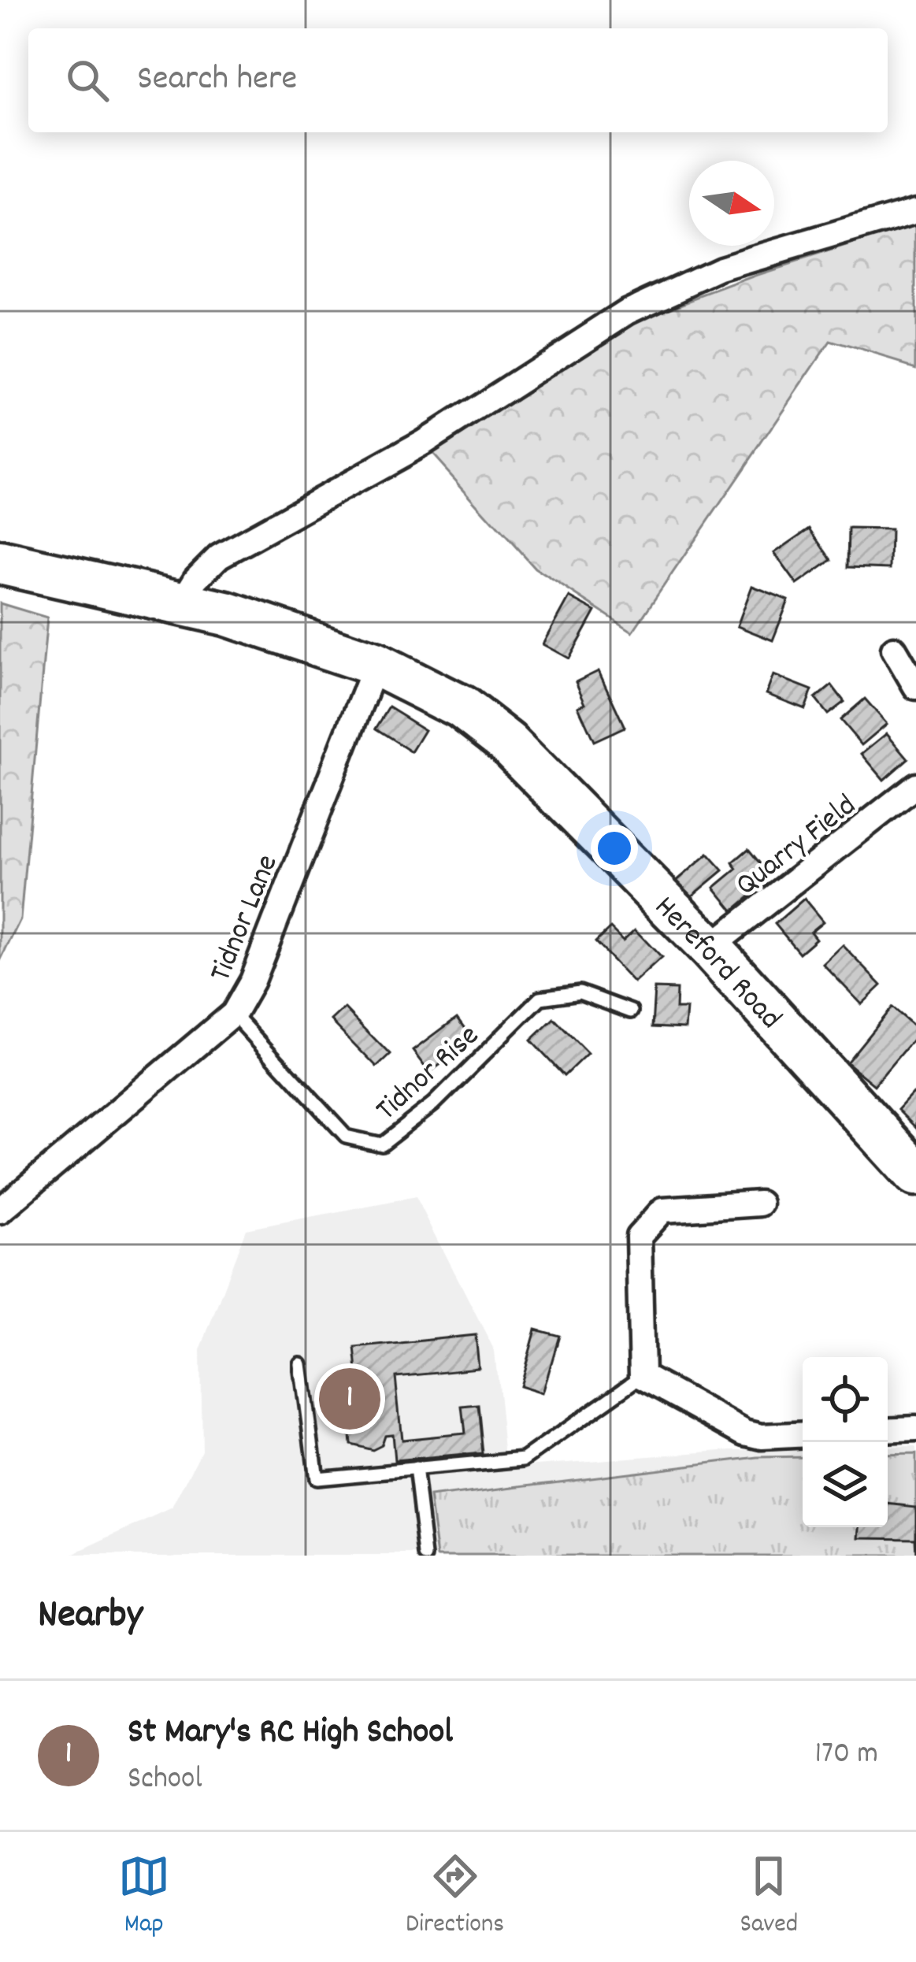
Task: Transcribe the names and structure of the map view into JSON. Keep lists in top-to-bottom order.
{
  "streets": {
    "highway": ["Hereford Road"],
    "street": ["Quarry Field", "Tidnor Lane"],
    "lane": ["Tidnor Rise"]
  },
  "crossings": [
    ["Quarry Field", "Hereford Road"],
    ["Tidnor Lane", "Hereford Road"],
    ["Tidnor Lane", "Tidnor Rise"]
  ],
  "north": "right",
  "page": {
    "search": "Search here",
    "pins": "1",
    "heading": "Nearby",
    "list": [
      {
        "mark": "1",
        "name": "St Mary's RC High School",
        "note": "School",
        "value": "170 m"
      }
    ],
    "nav": ["Map", "Directions", "Saved"]
  }
}
